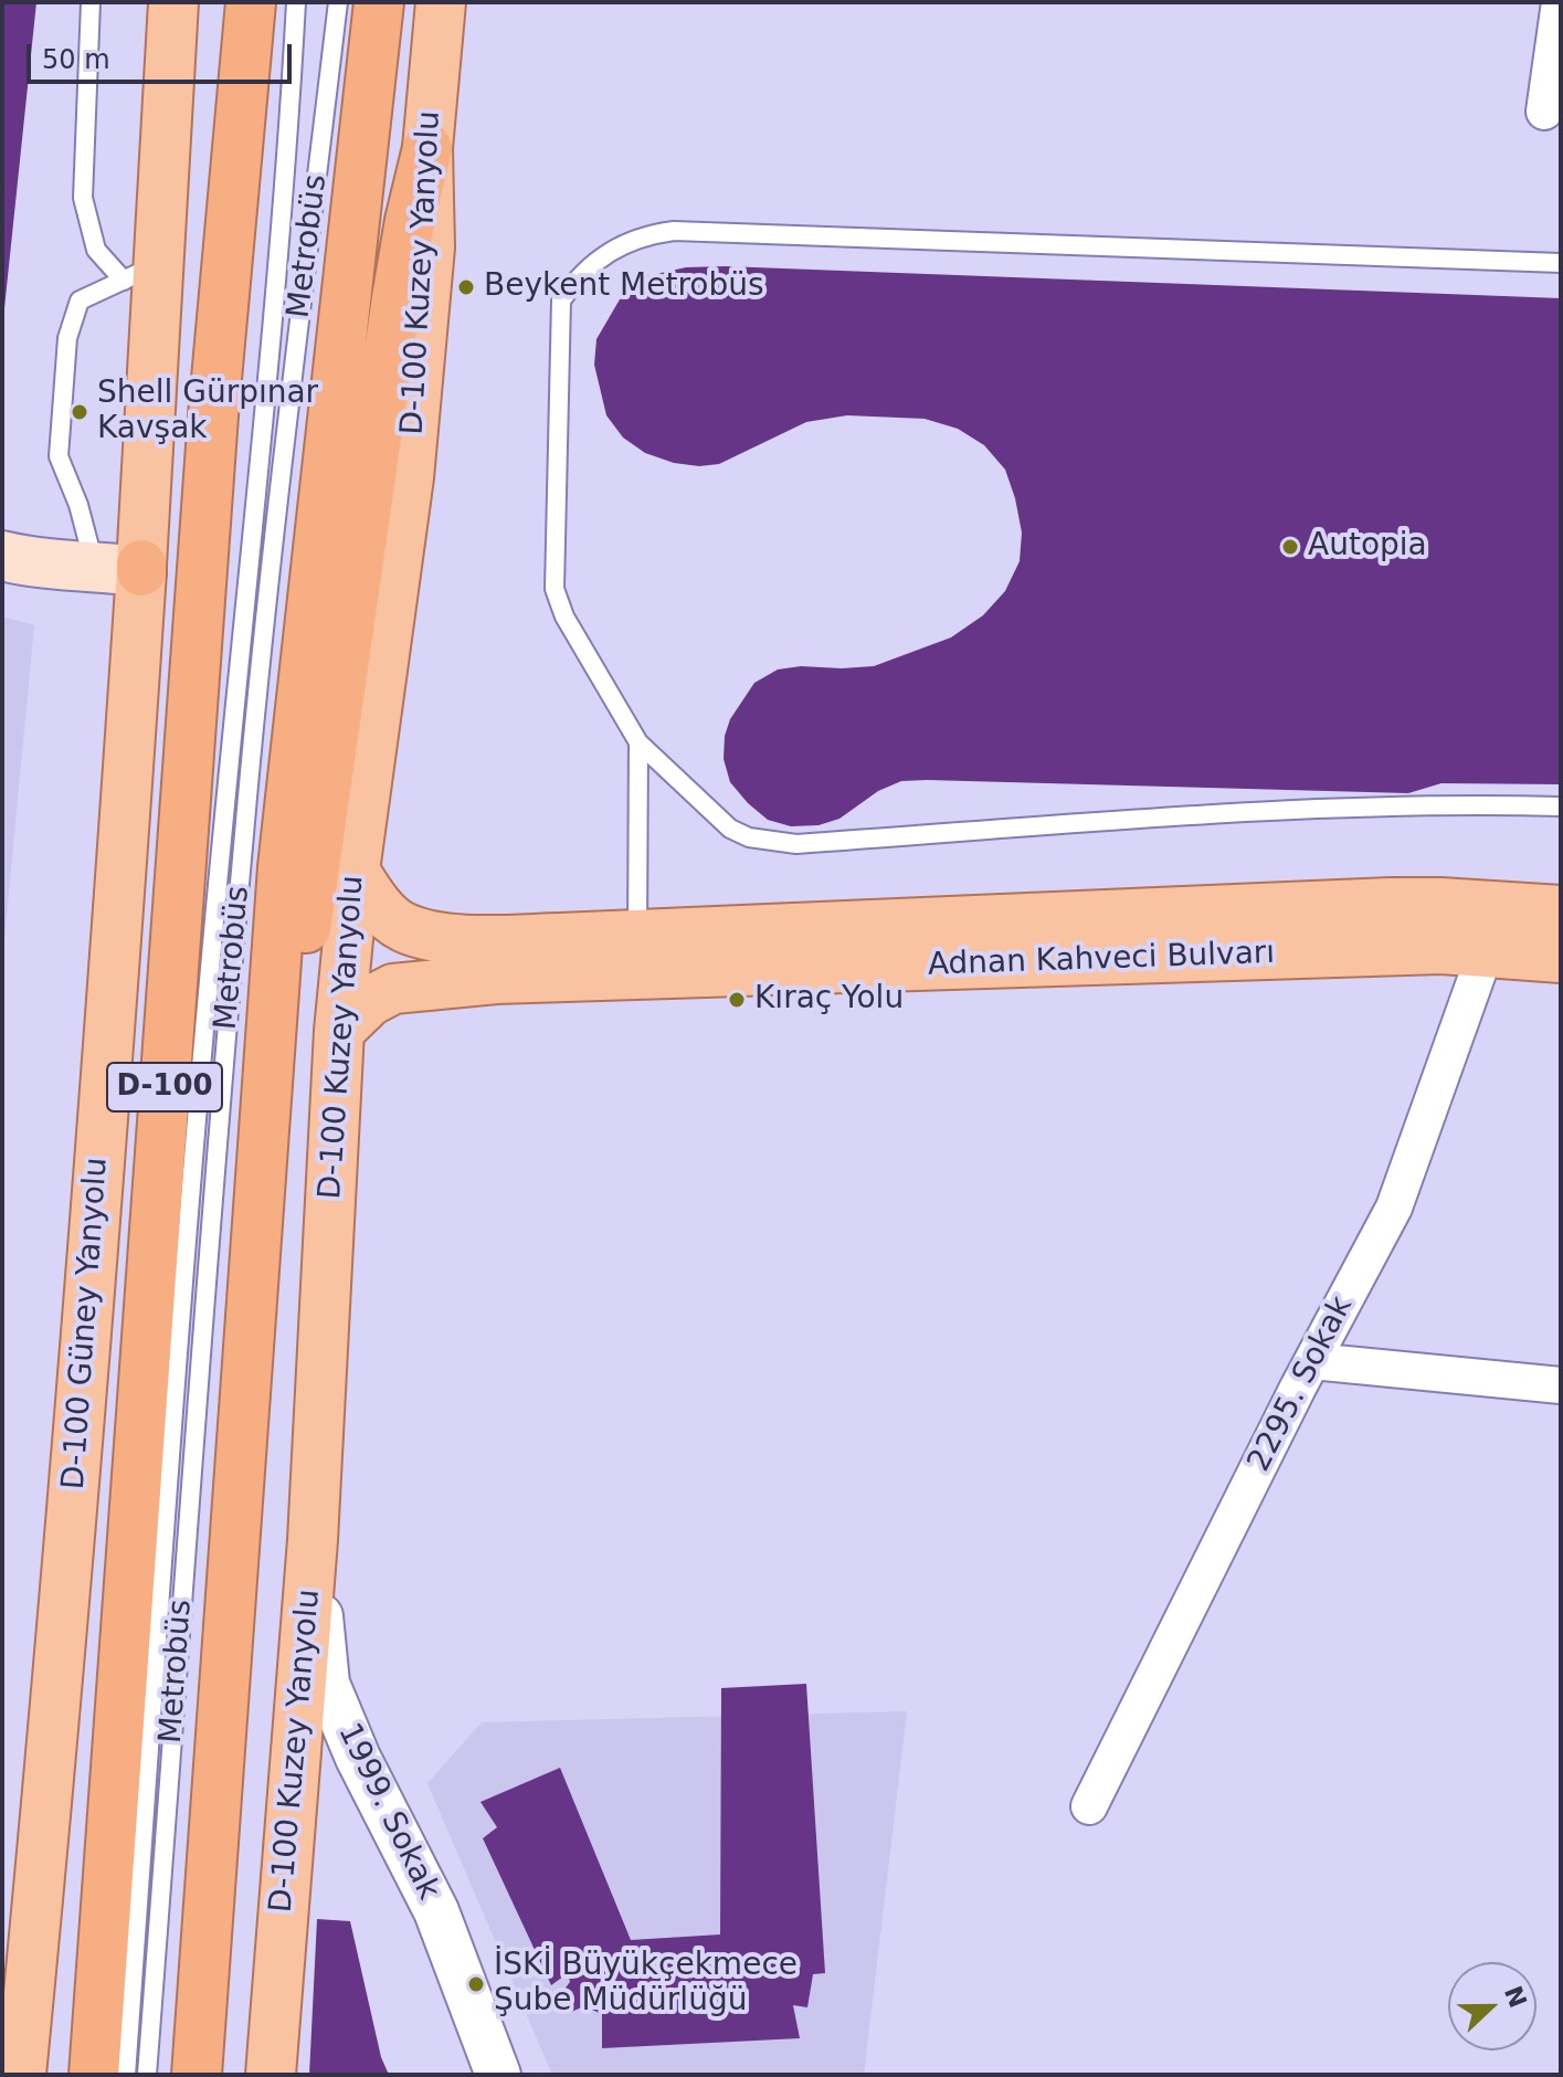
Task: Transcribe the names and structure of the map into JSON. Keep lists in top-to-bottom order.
{
  "streets": {
    "highway": ["D-100"],
    "main road": ["D-100 Kuzey Yanyolu", "Adnan Kahveci Bulvarı", "D-100 Güney Yanyolu"],
    "street": ["2295. Sokak", "1999. Sokak"],
    "lane": ["Metrobüs"]
  },
  "crossings": [
    ["D-100 Kuzey Yanyolu", "Adnan Kahveci Bulvarı"],
    ["D-100 Kuzey Yanyolu", "1999. Sokak"],
    ["Adnan Kahveci Bulvarı", "2295. Sokak"]
  ],
  "places": [
    "Beykent Metrobüs",
    "Shell Gürpınar Kavşak",
    "Autopia",
    "Kıraç Yolu",
    "İSKİ Büyükçekmece Şube Müdürlüğü"
  ],
  "scale_bar": "50 m",
  "north": "right"
}
